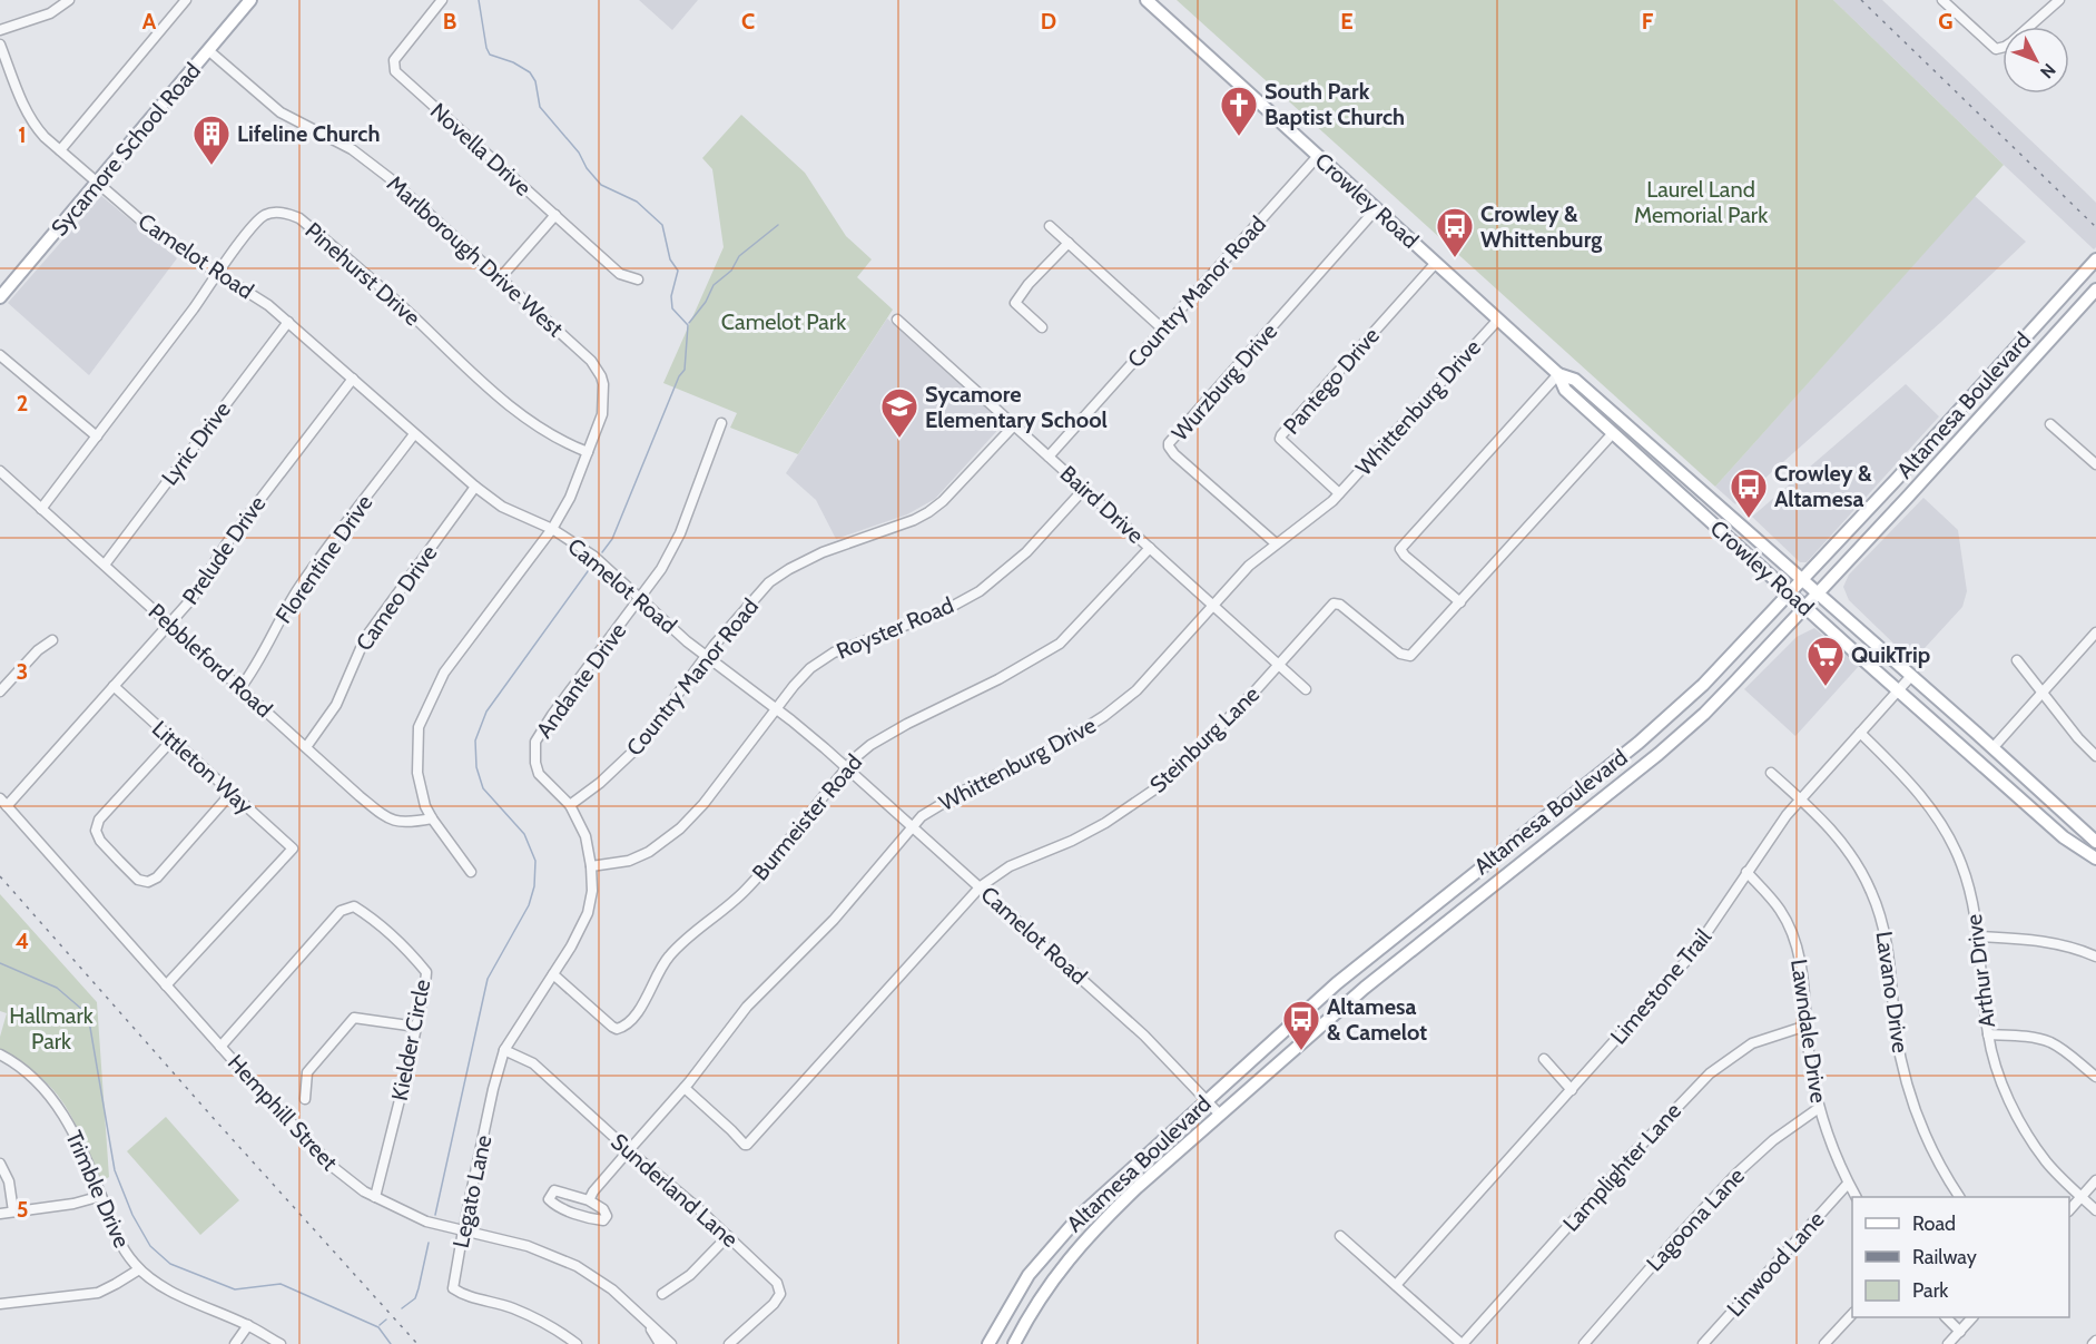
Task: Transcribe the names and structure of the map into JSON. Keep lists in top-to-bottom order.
{
  "streets": {
    "main road": ["Sycamore School Road", "Crowley Road", "Altamesa Boulevard"],
    "street": [
      "Novella Drive",
      "Camelot Road",
      "Marlborough Drive West",
      "Pinehurst Drive",
      "Country Manor Road",
      "Pantego Drive",
      "Wurzburg Drive",
      "Whittenburg Drive",
      "Lyric Drive",
      "Baird Drive",
      "Prelude Drive",
      "Florentine Drive",
      "Cameo Drive",
      "Royster Road",
      "Pebbleford Road",
      "Andante Drive",
      "Steinburg Lane",
      "Littleton Way",
      "Burmeister Road",
      "Arthur Drive",
      "Limestone Trail",
      "Lavano Drive",
      "Lawndale Drive",
      "Kielder Circle",
      "Hemphill Street",
      "Lamplighter Lane",
      "Trimble Drive",
      "Sunderland Lane",
      "Legato Lane",
      "Lagoona Lane",
      "Linwood Lane"
    ]
  },
  "crossings": [
    ["Sycamore School Road", "Camelot Road"],
    ["Sycamore School Road", "Marlborough Drive West"],
    ["Crowley Road", "Country Manor Road"],
    ["Crowley Road", "Pantego Drive"],
    ["Crowley Road", "Wurzburg Drive"],
    ["Crowley Road", "Altamesa Boulevard"],
    ["Crowley Road", "Whittenburg Drive"],
    ["Crowley Road", "Steinburg Lane"],
    ["Crowley Road", "Limestone Trail"],
    ["Camelot Road", "Marlborough Drive West"],
    ["Camelot Road", "Pinehurst Drive"],
    ["Camelot Road", "Country Manor Road"],
    ["Camelot Road", "Altamesa Boulevard"],
    ["Camelot Road", "Whittenburg Drive"],
    ["Camelot Road", "Lyric Drive"],
    ["Camelot Road", "Prelude Drive"],
    ["Camelot Road", "Florentine Drive"],
    ["Camelot Road", "Cameo Drive"],
    ["Camelot Road", "Royster Road"],
    ["Camelot Road", "Andante Drive"],
    ["Camelot Road", "Steinburg Lane"],
    ["Camelot Road", "Burmeister Road"],
    ["Marlborough Drive West", "Pinehurst Drive"],
    ["Marlborough Drive West", "Pebbleford Road"],
    ["Pinehurst Drive", "Pebbleford Road"],
    ["Country Manor Road", "Baird Drive"],
    ["Country Manor Road", "Legato Lane"],
    ["Pantego Drive", "Whittenburg Drive"],
    ["Wurzburg Drive", "Whittenburg Drive"],
    ["Whittenburg Drive", "Baird Drive"],
    ["Whittenburg Drive", "Steinburg Lane"],
    ["Whittenburg Drive", "Sunderland Lane"],
    ["Lyric Drive", "Pebbleford Road"],
    ["Baird Drive", "Royster Road"],
    ["Baird Drive", "Steinburg Lane"],
    ["Baird Drive", "Burmeister Road"],
    ["Prelude Drive", "Pebbleford Road"],
    ["Prelude Drive", "Littleton Way"],
    ["Prelude Drive", "Hemphill Street"],
    ["Florentine Drive", "Pebbleford Road"],
    ["Cameo Drive", "Pebbleford Road"],
    ["Royster Road", "Legato Lane"],
    ["Andante Drive", "Legato Lane"],
    ["Littleton Way", "Hemphill Street"],
    ["Burmeister Road", "Legato Lane"],
    ["Arthur Drive", "Limestone Trail"],
    ["Limestone Trail", "Lavano Drive"],
    ["Limestone Trail", "Lawndale Drive"],
    ["Lawndale Drive", "Lamplighter Lane"],
    ["Lawndale Drive", "Lagoona Lane"],
    ["Lawndale Drive", "Linwood Lane"],
    ["Kielder Circle", "Hemphill Street"],
    ["Hemphill Street", "Legato Lane"],
    ["Sunderland Lane", "Legato Lane"]
  ],
  "parks": ["Laurel Land Memorial Park", "Camelot Park", "Hallmark Park"],
  "places": {
    "church": ["South Park Baptist Church"],
    "building": ["Lifeline Church"],
    "bus stop": ["Crowley & Whittenburg", "Crowley & Altamesa", "Altamesa & Camelot"],
    "school or university": ["Sycamore Elementary School"],
    "supermarket": ["QuikTrip"]
  },
  "legend": ["Road", "Railway", "Park"],
  "north": "bottom right",
  "grid": {
    "columns": [
      "A",
      "B",
      "C",
      "D",
      "E",
      "F",
      "G"
    ],
    "rows": [
      "1",
      "2",
      "3",
      "4",
      "5"
    ]
  }
}
